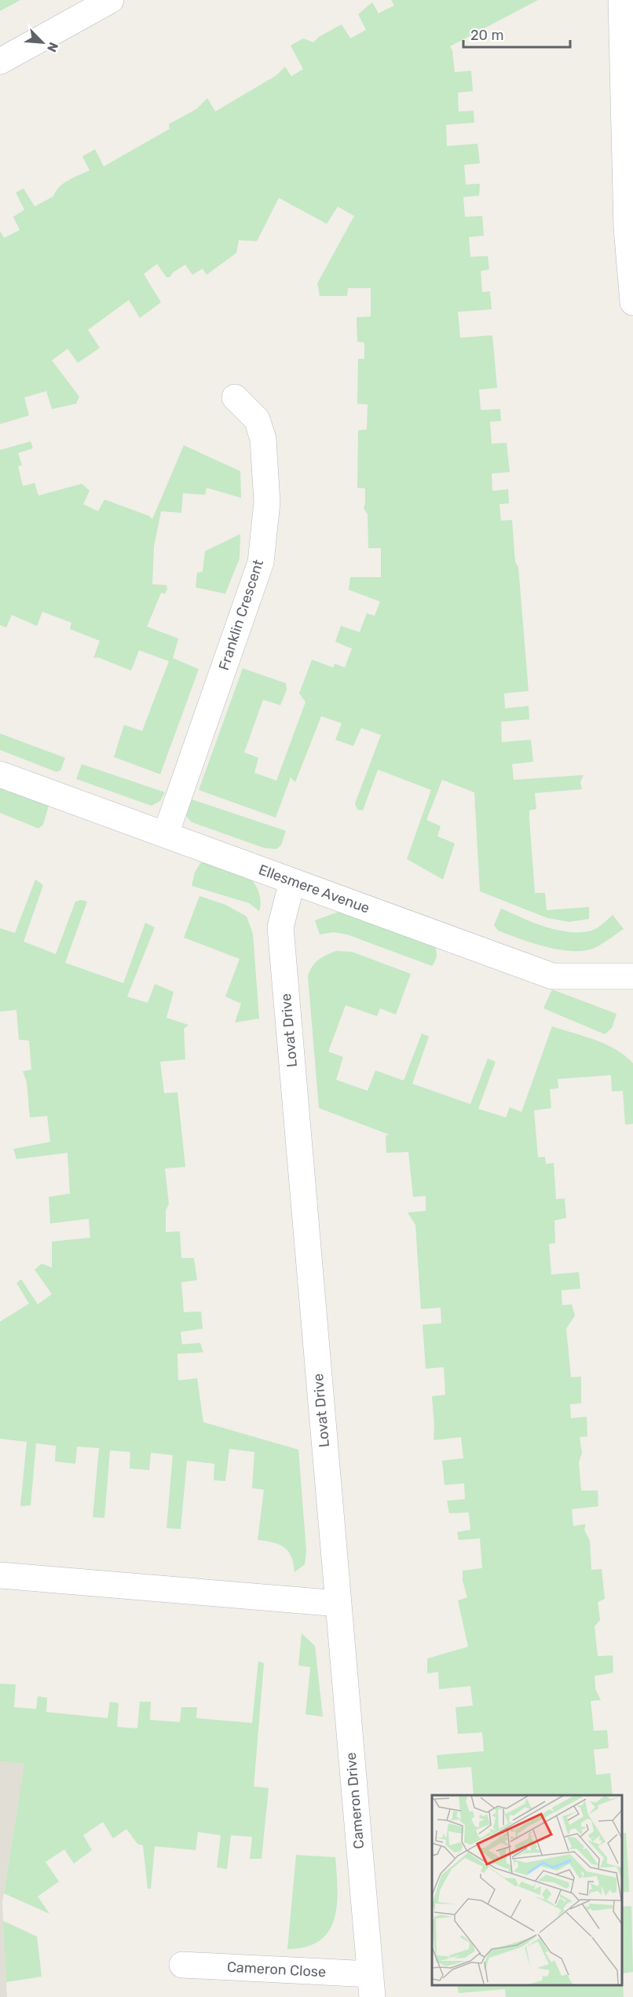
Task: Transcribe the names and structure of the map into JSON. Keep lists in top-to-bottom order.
{
  "streets": {
    "street": [
      "Franklin Crescent",
      "Ellesmere Avenue",
      "Lovat Drive",
      "Cameron Drive",
      "Cameron Close"
    ]
  },
  "crossings": [
    ["Franklin Crescent", "Ellesmere Avenue"],
    ["Ellesmere Avenue", "Lovat Drive"],
    ["Lovat Drive", "Cameron Drive"],
    ["Cameron Drive", "Cameron Close"]
  ],
  "scale_bar": "20 m",
  "north": "bottom right"
}
